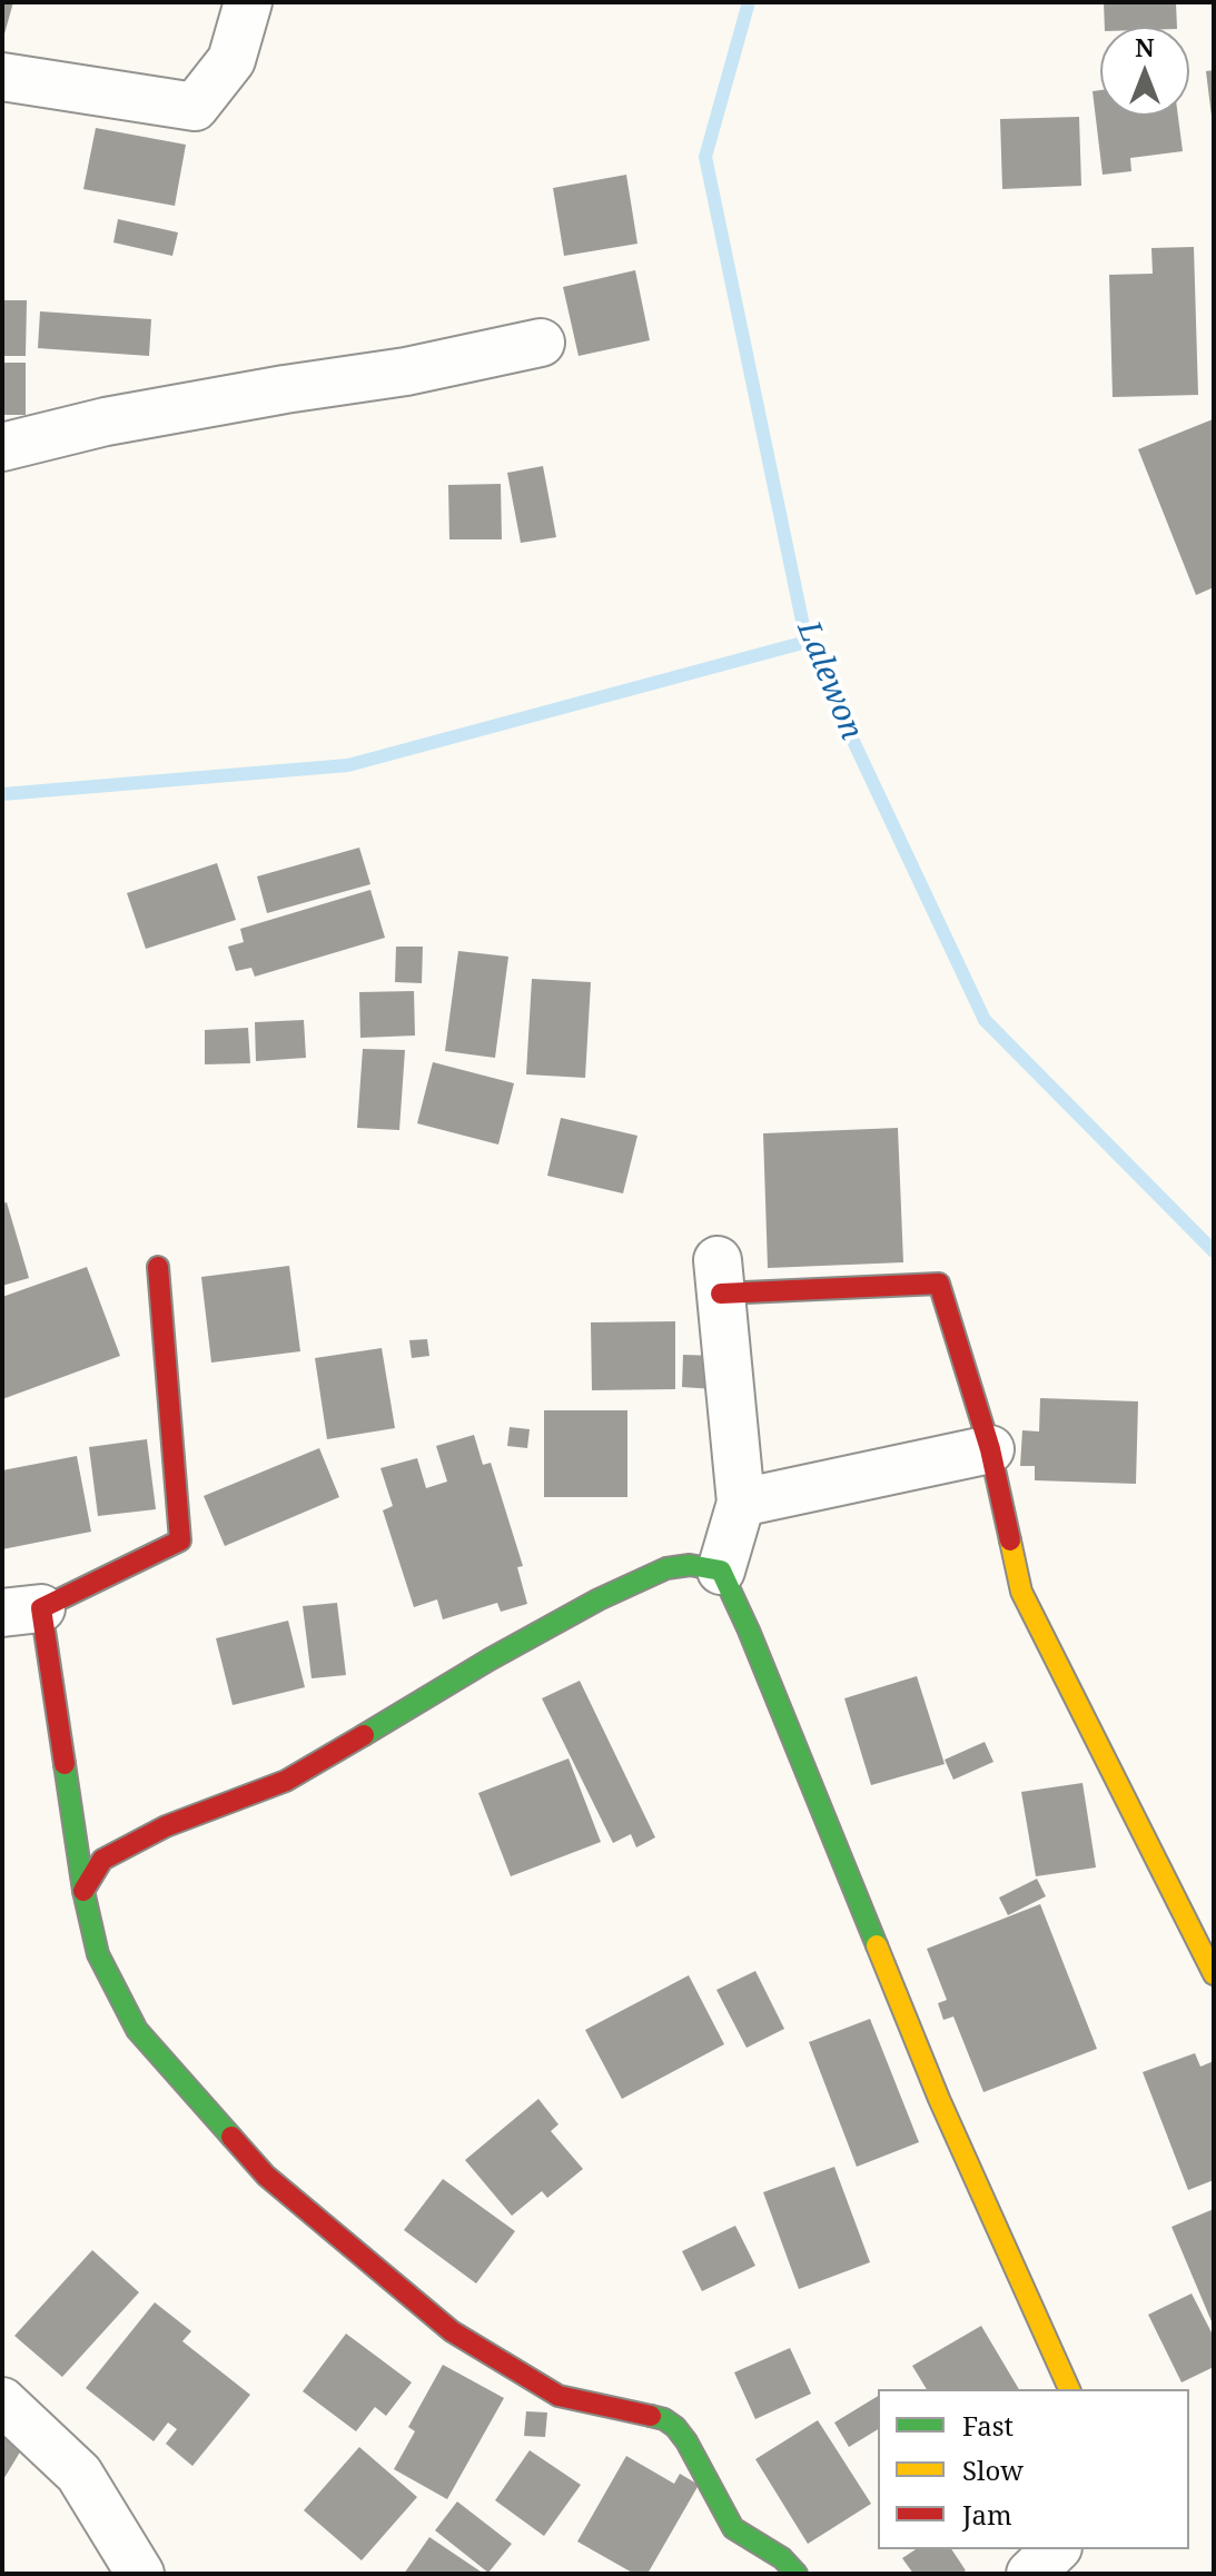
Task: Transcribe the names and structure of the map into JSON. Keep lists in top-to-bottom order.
{
  "water": ["Lalewon"],
  "legend": ["Fast", "Slow", "Jam"],
  "north": "top"
}
